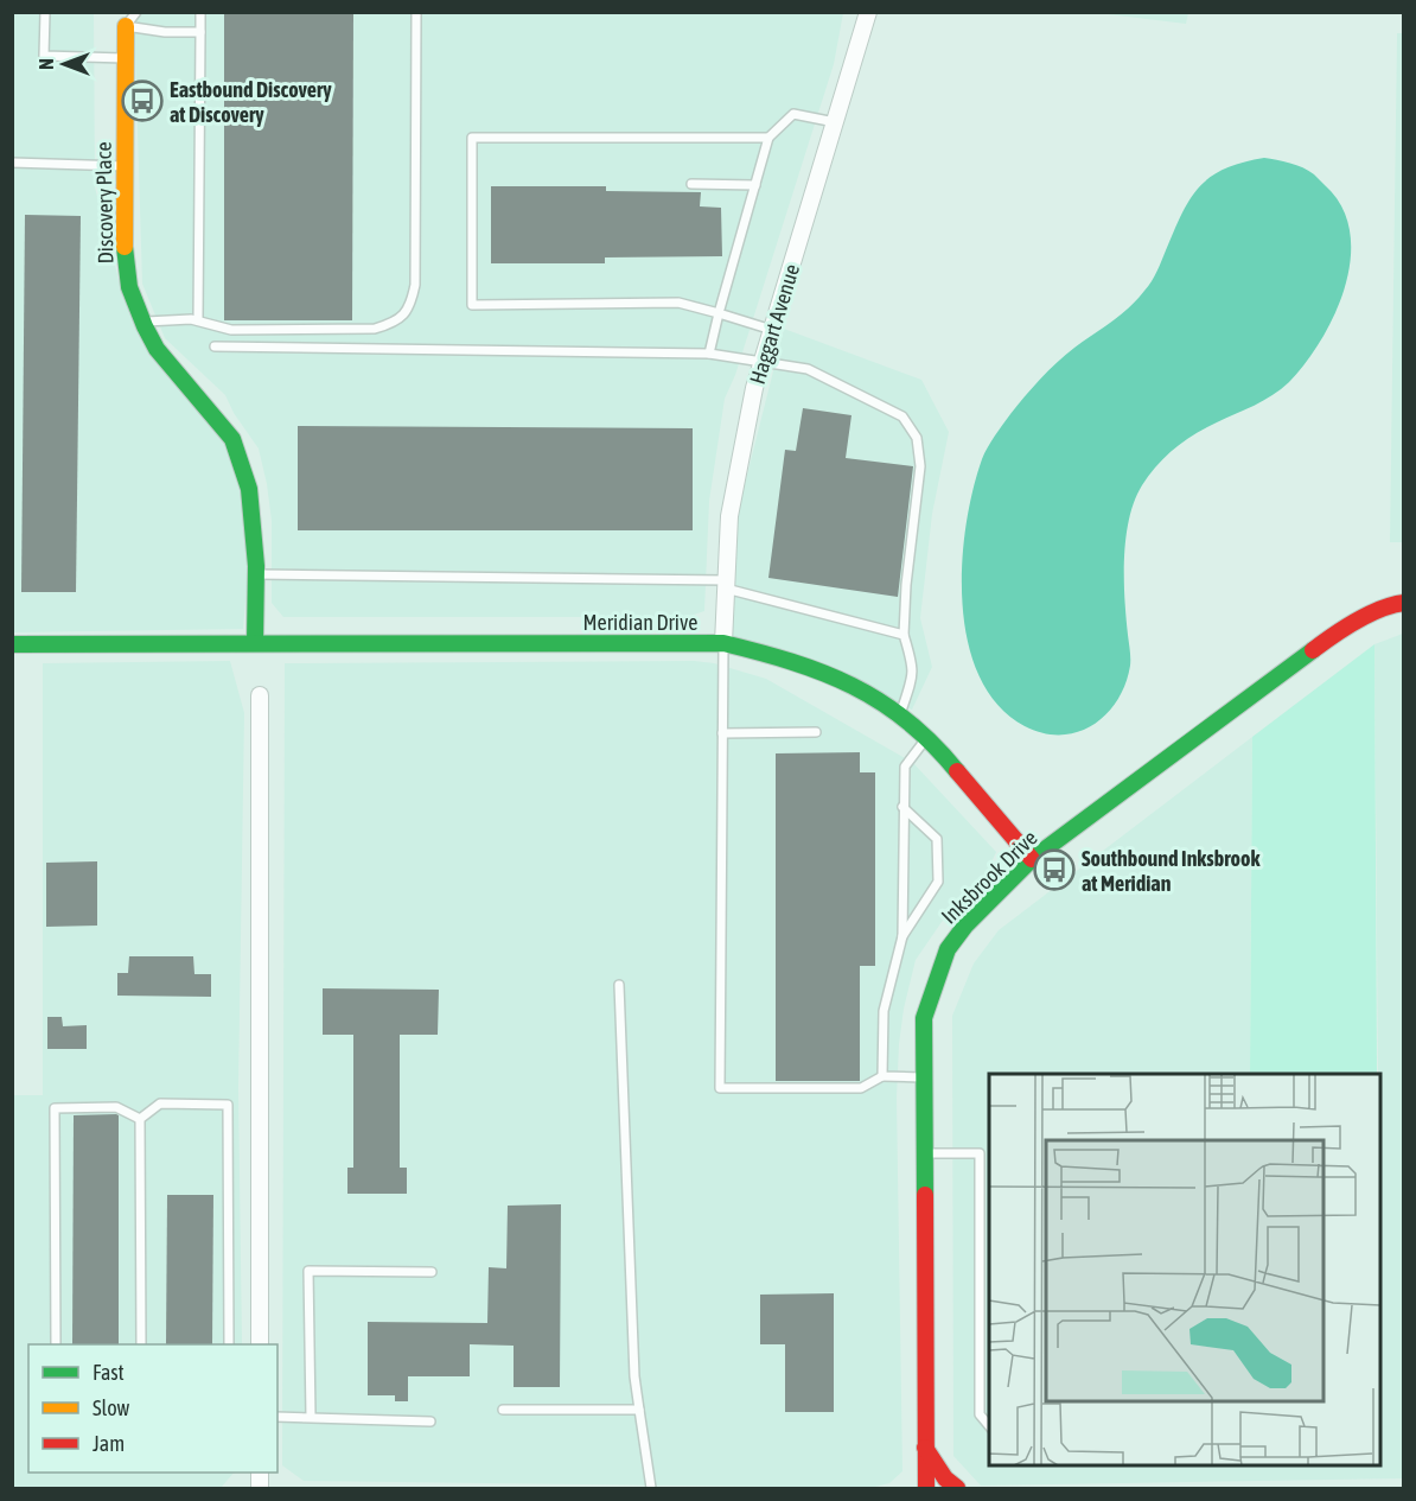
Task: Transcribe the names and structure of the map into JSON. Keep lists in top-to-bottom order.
{
  "streets": {
    "street": [
      "Discovery Place",
      "Haggart Avenue",
      "Meridian Drive",
      "Inksbrook Drive"
    ]
  },
  "crossings": [
    ["Discovery Place", "Meridian Drive"],
    ["Haggart Avenue", "Meridian Drive"],
    ["Meridian Drive", "Inksbrook Drive"]
  ],
  "places": {
    "bus stop": ["Eastbound Discovery at Discovery", "Southbound Inksbrook at Meridian"]
  },
  "legend": ["Fast", "Slow", "Jam"],
  "north": "left"
}
